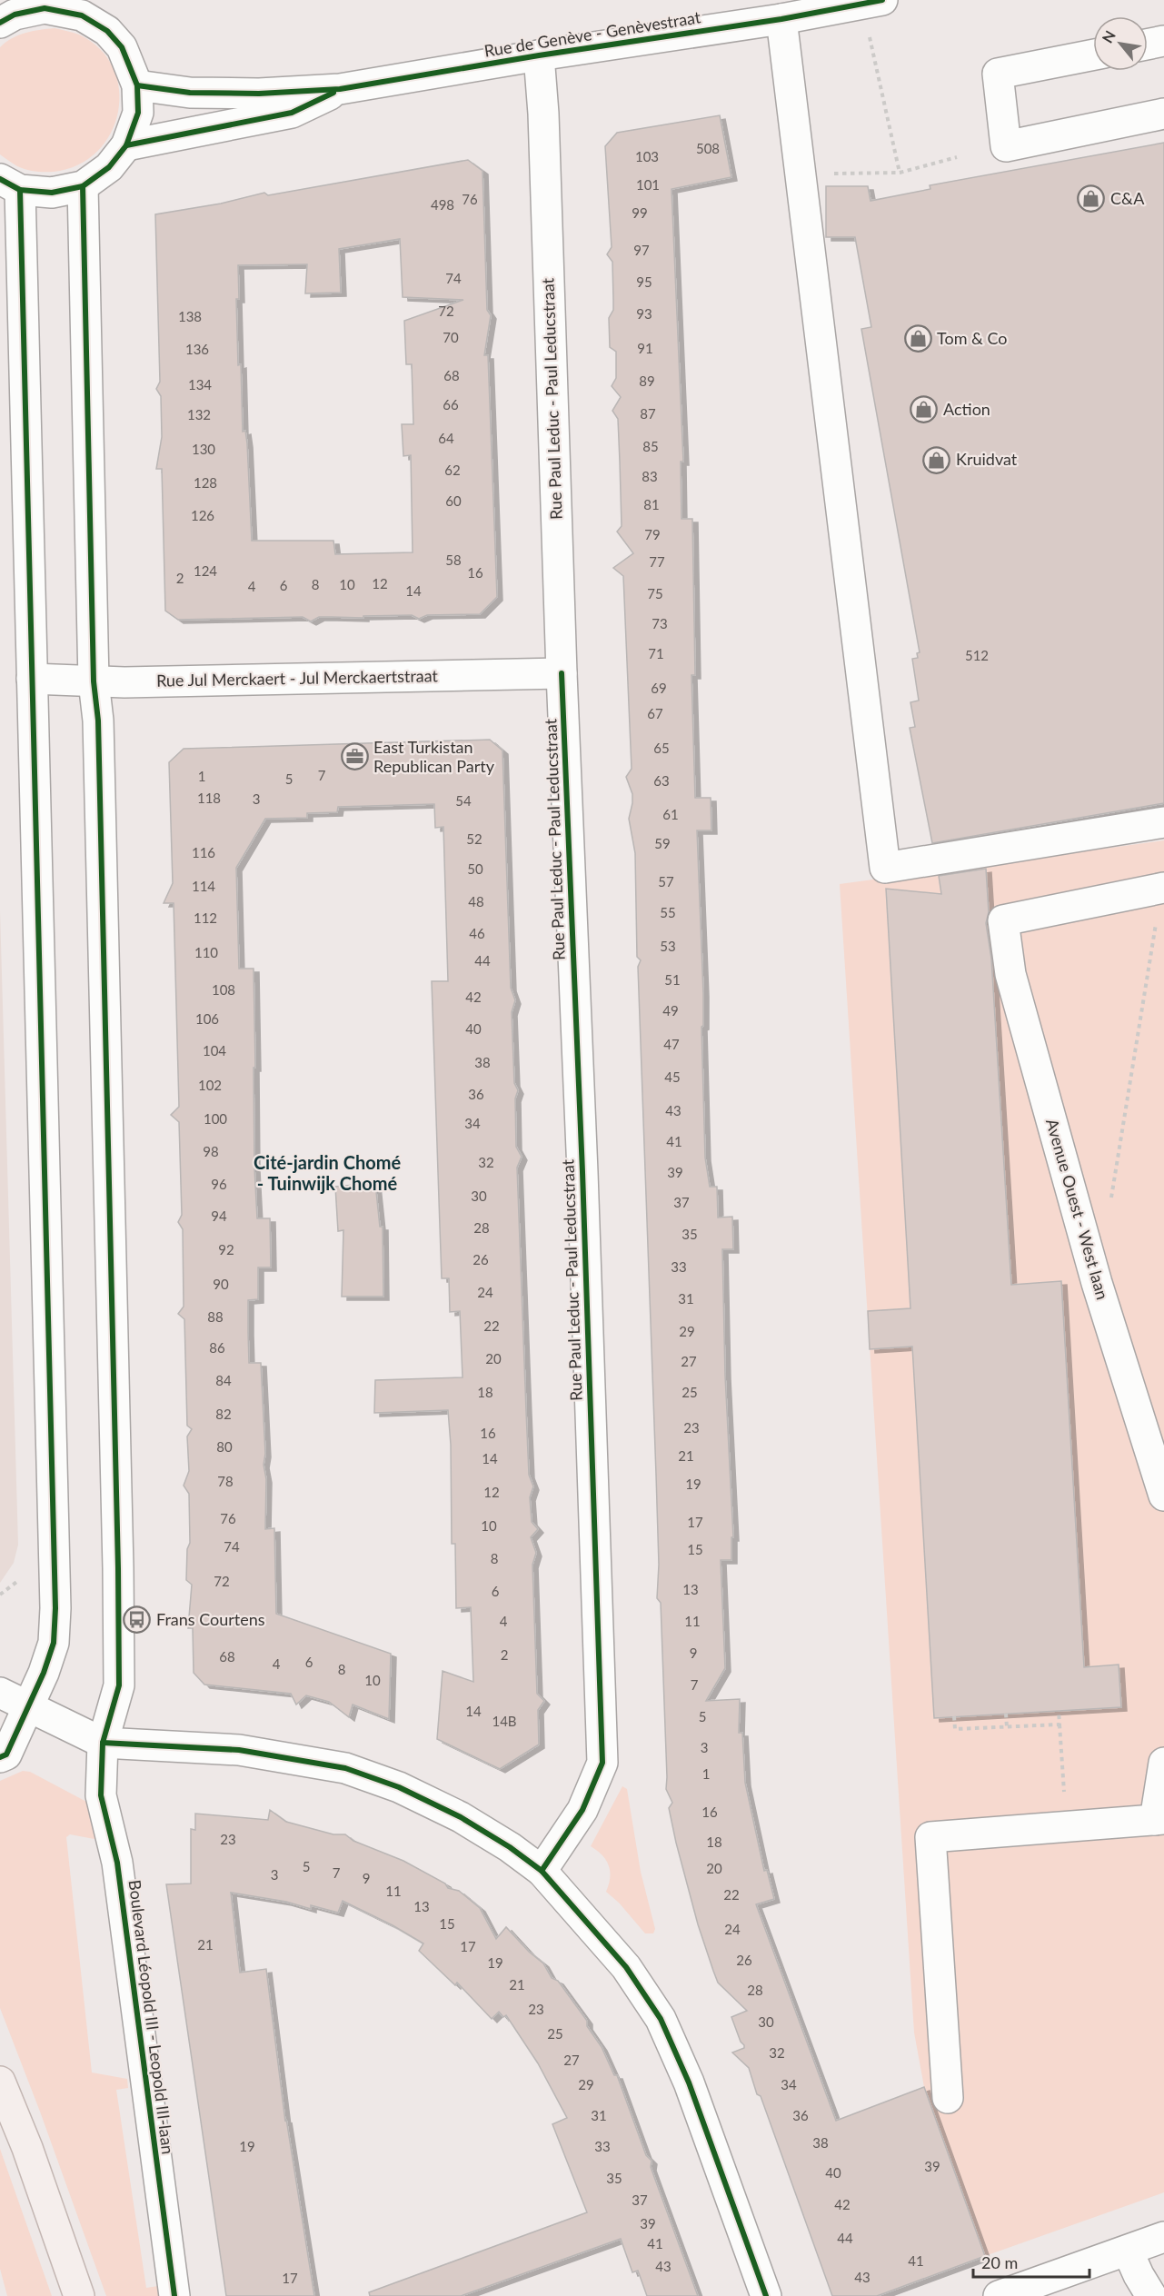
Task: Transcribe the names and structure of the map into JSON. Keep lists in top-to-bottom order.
{
  "streets": {
    "street": [
      "Rue de Genève - Genèvestraat",
      "Rue Paul Leduc - Paul Leducstraat",
      "Rue Jul Merckaert - Jul Merckaertstraat",
      "Avenue Ouest - West laan",
      "Boulevard Léopold III - Leopold III-laan"
    ]
  },
  "crossings": [
    ["Rue de Genève - Genèvestraat", "Rue Paul Leduc - Paul Leducstraat"],
    ["Rue Paul Leduc - Paul Leducstraat", "Rue Jul Merckaert - Jul Merckaertstraat"],
    ["Rue Jul Merckaert - Jul Merckaertstraat", "Boulevard Léopold III - Leopold III-laan"]
  ],
  "districts": ["Cité-jardin Chomé - Tuinwijk Chomé"],
  "places": {
    "shop": [
      "C&A",
      "Tom & Co",
      "Action",
      "Kruidvat"
    ],
    "office": ["East Turkistan Republican Party"],
    "bus stop": ["Frans Courtens"]
  },
  "house_numbers": [
    "508",
    "103",
    "101",
    "76",
    "498",
    "99",
    "97",
    "74",
    "95",
    "72",
    "93",
    "138",
    "70",
    "91",
    "136",
    "68",
    "89",
    "134",
    "66",
    "87",
    "132",
    "64",
    "85",
    "130",
    "62",
    "83",
    "128",
    "60",
    "81",
    "126",
    "79",
    "58",
    "77",
    "124",
    "16",
    "2",
    "12",
    "8",
    "10",
    "6",
    "4",
    "14",
    "75",
    "73",
    "71",
    "512",
    "69",
    "67",
    "65",
    "7",
    "1",
    "5",
    "63",
    "118",
    "3",
    "54",
    "61",
    "52",
    "59",
    "116",
    "50",
    "57",
    "114",
    "48",
    "55",
    "112",
    "46",
    "53",
    "110",
    "44",
    "51",
    "108",
    "42",
    "49",
    "106",
    "40",
    "47",
    "104",
    "38",
    "45",
    "102",
    "36",
    "43",
    "100",
    "34",
    "41",
    "98",
    "32",
    "39",
    "96",
    "30",
    "37",
    "94",
    "28",
    "35",
    "92",
    "26",
    "33",
    "90",
    "24",
    "31",
    "88",
    "22",
    "29",
    "86",
    "20",
    "27",
    "84",
    "18",
    "25",
    "82",
    "23",
    "16",
    "80",
    "21",
    "14",
    "78",
    "19",
    "12",
    "76",
    "17",
    "10",
    "74",
    "15",
    "8",
    "72",
    "13",
    "6",
    "4",
    "11",
    "9",
    "2",
    "68",
    "6",
    "4",
    "8",
    "10",
    "7",
    "14",
    "5",
    "14B",
    "3",
    "1",
    "16",
    "23",
    "18",
    "5",
    "20",
    "7",
    "3",
    "9",
    "11",
    "22",
    "13",
    "15",
    "24",
    "21",
    "17",
    "26",
    "19",
    "21",
    "28",
    "23",
    "30",
    "25",
    "32",
    "27",
    "29",
    "34",
    "31",
    "36",
    "38",
    "19",
    "33",
    "39",
    "40",
    "35",
    "37",
    "42",
    "39",
    "44",
    "41",
    "41",
    "43",
    "43",
    "17"
  ],
  "scale_bar": "20 m",
  "north": "top left"
}
